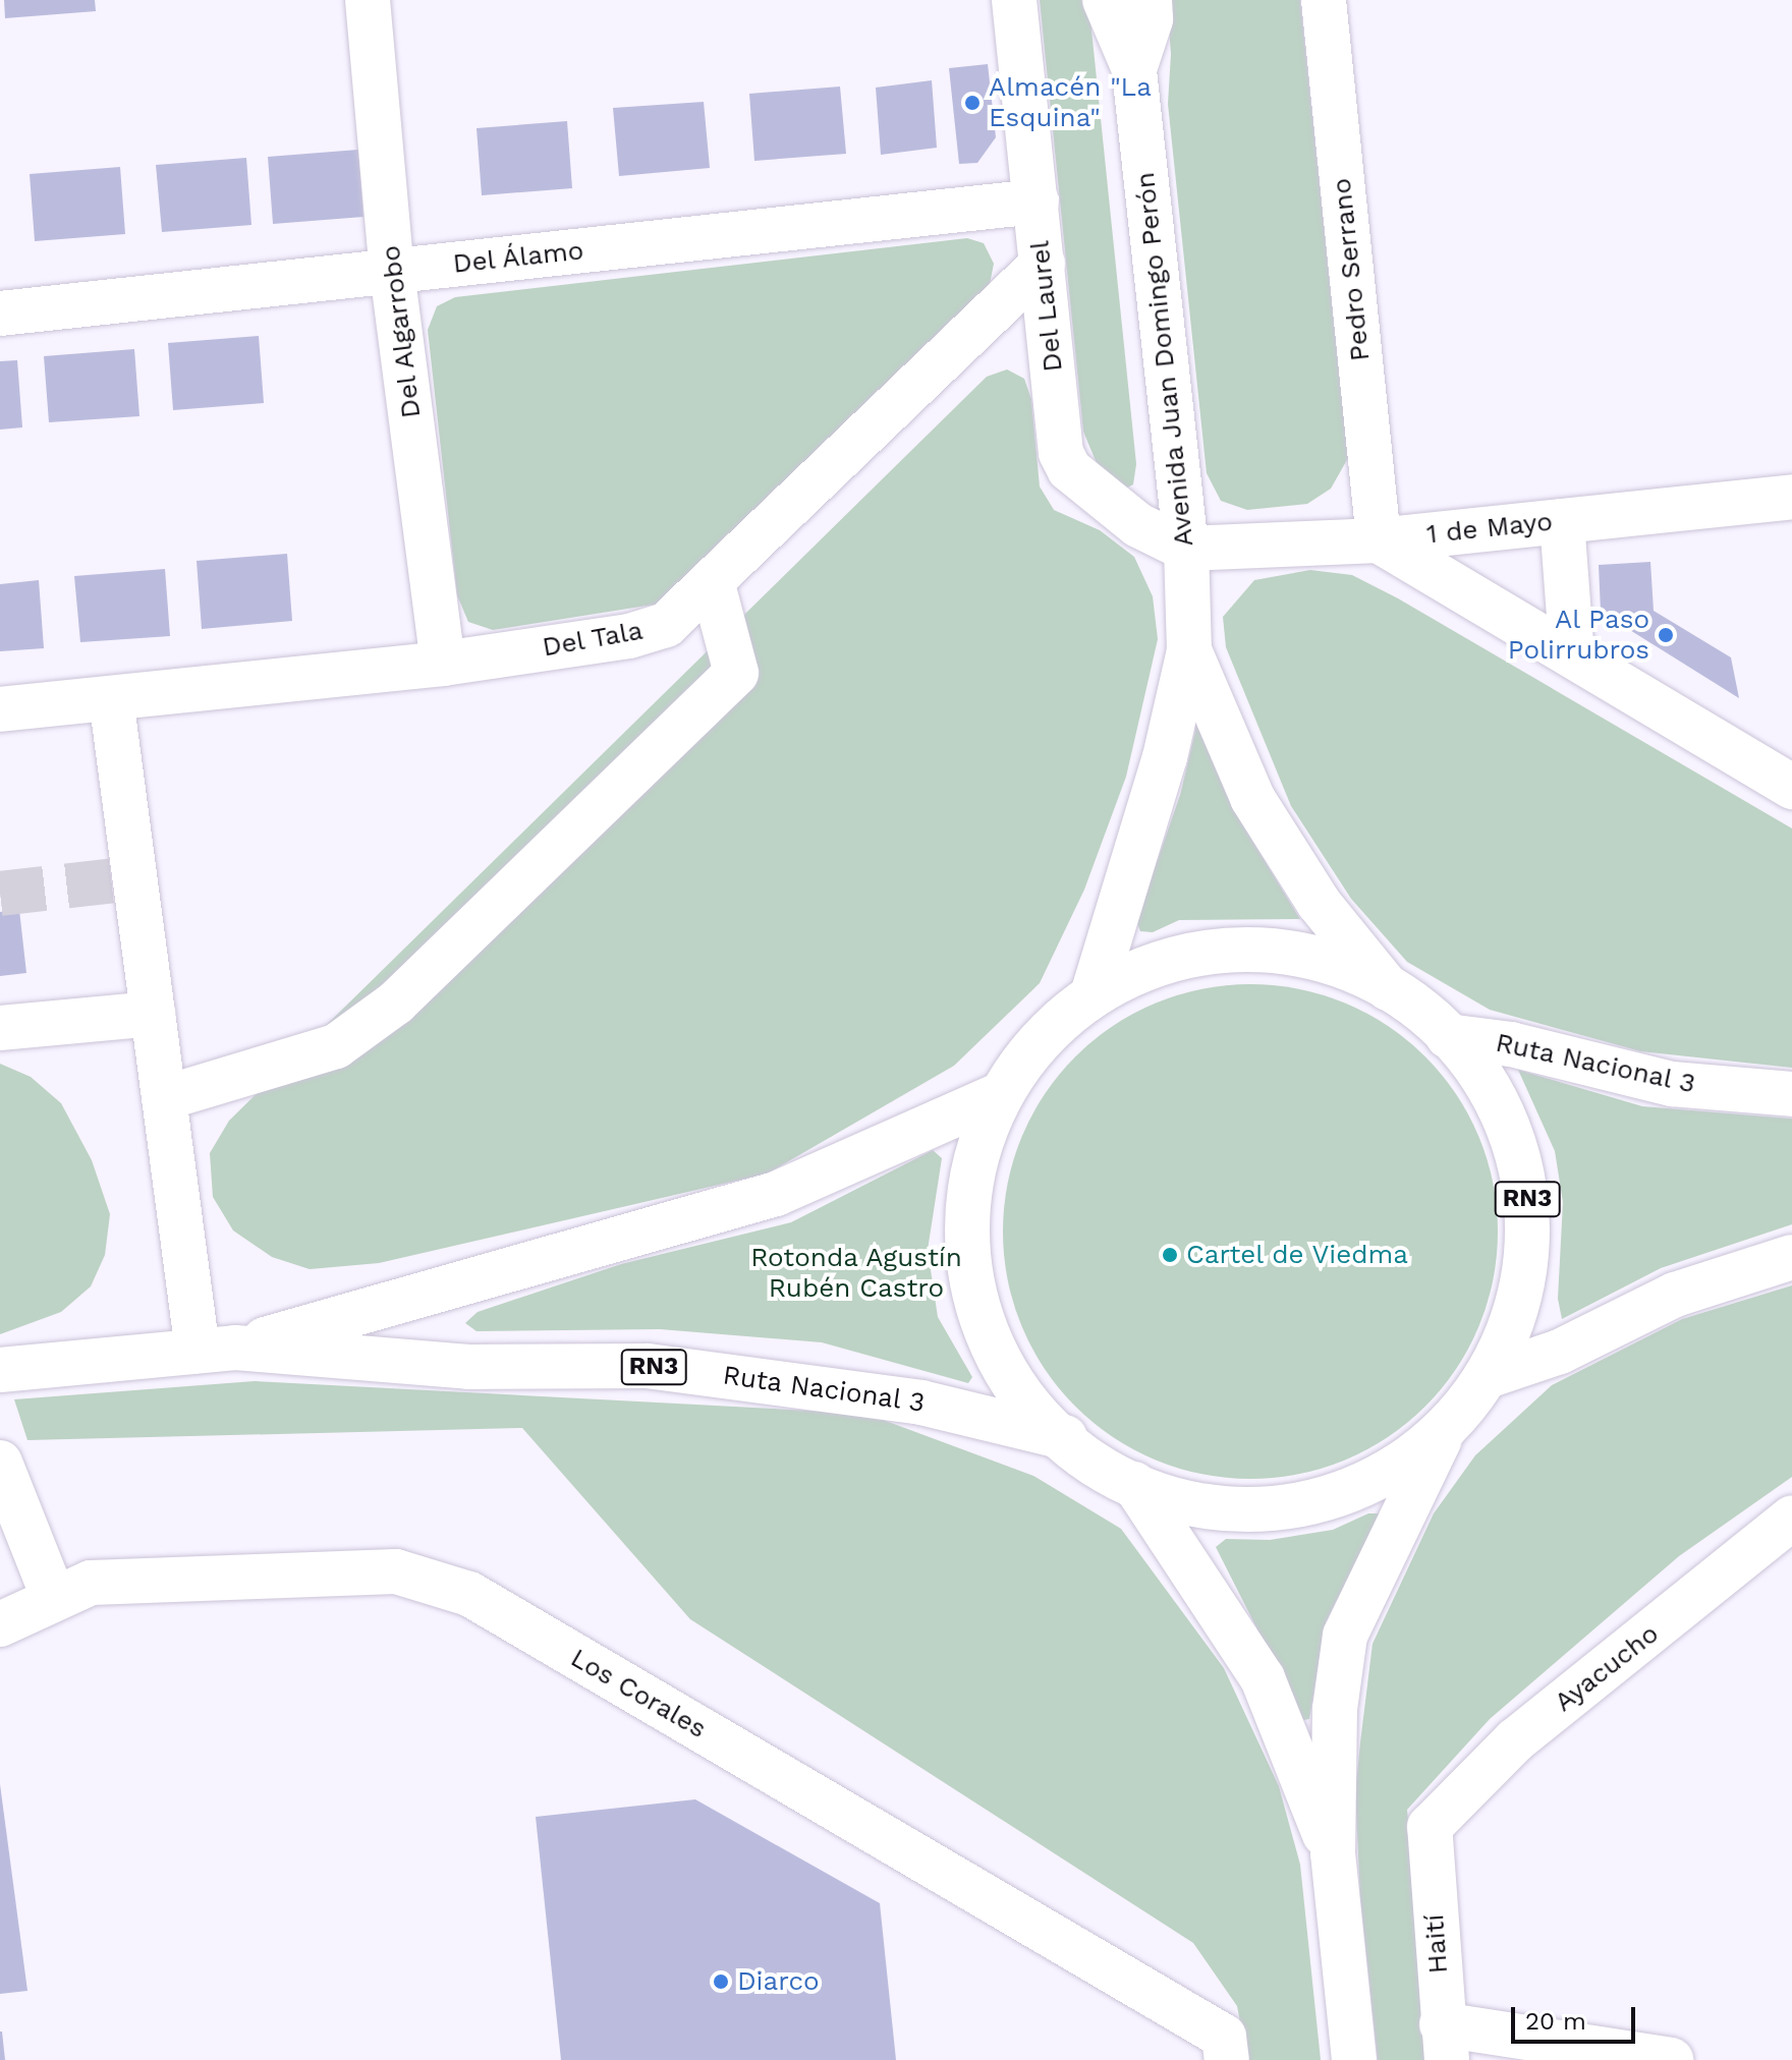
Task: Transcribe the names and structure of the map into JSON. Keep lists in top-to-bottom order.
{
  "streets": {
    "main road": [
      "Del Álamo",
      "Pedro Serrano",
      "Del Laurel",
      "Del Algarrobo",
      "Avenida Juan Domingo Perón",
      "1 de Mayo",
      "Del Tala",
      "Ruta Nacional 3",
      "RN3",
      "Ayacucho",
      "Los Corales",
      "Haití"
    ]
  },
  "crossings": [
    ["Del Álamo", "Del Laurel"],
    ["Del Álamo", "Del Algarrobo"],
    ["Pedro Serrano", "1 de Mayo"],
    ["Del Laurel", "Avenida Juan Domingo Perón"],
    ["Del Laurel", "1 de Mayo"],
    ["Del Laurel", "Del Tala"],
    ["Del Algarrobo", "Del Tala"],
    ["Avenida Juan Domingo Perón", "1 de Mayo"],
    ["Avenida Juan Domingo Perón", "Ruta Nacional 3"],
    ["Ayacucho", "Haití"]
  ],
  "parks": ["Rotonda Agustín Rubén Castro"],
  "places": [
    "Almacén \"La Esquina\"",
    "Al Paso Polirrubros",
    "Cartel de Viedma",
    "Diarco"
  ],
  "scale_bar": "20 m"
}
